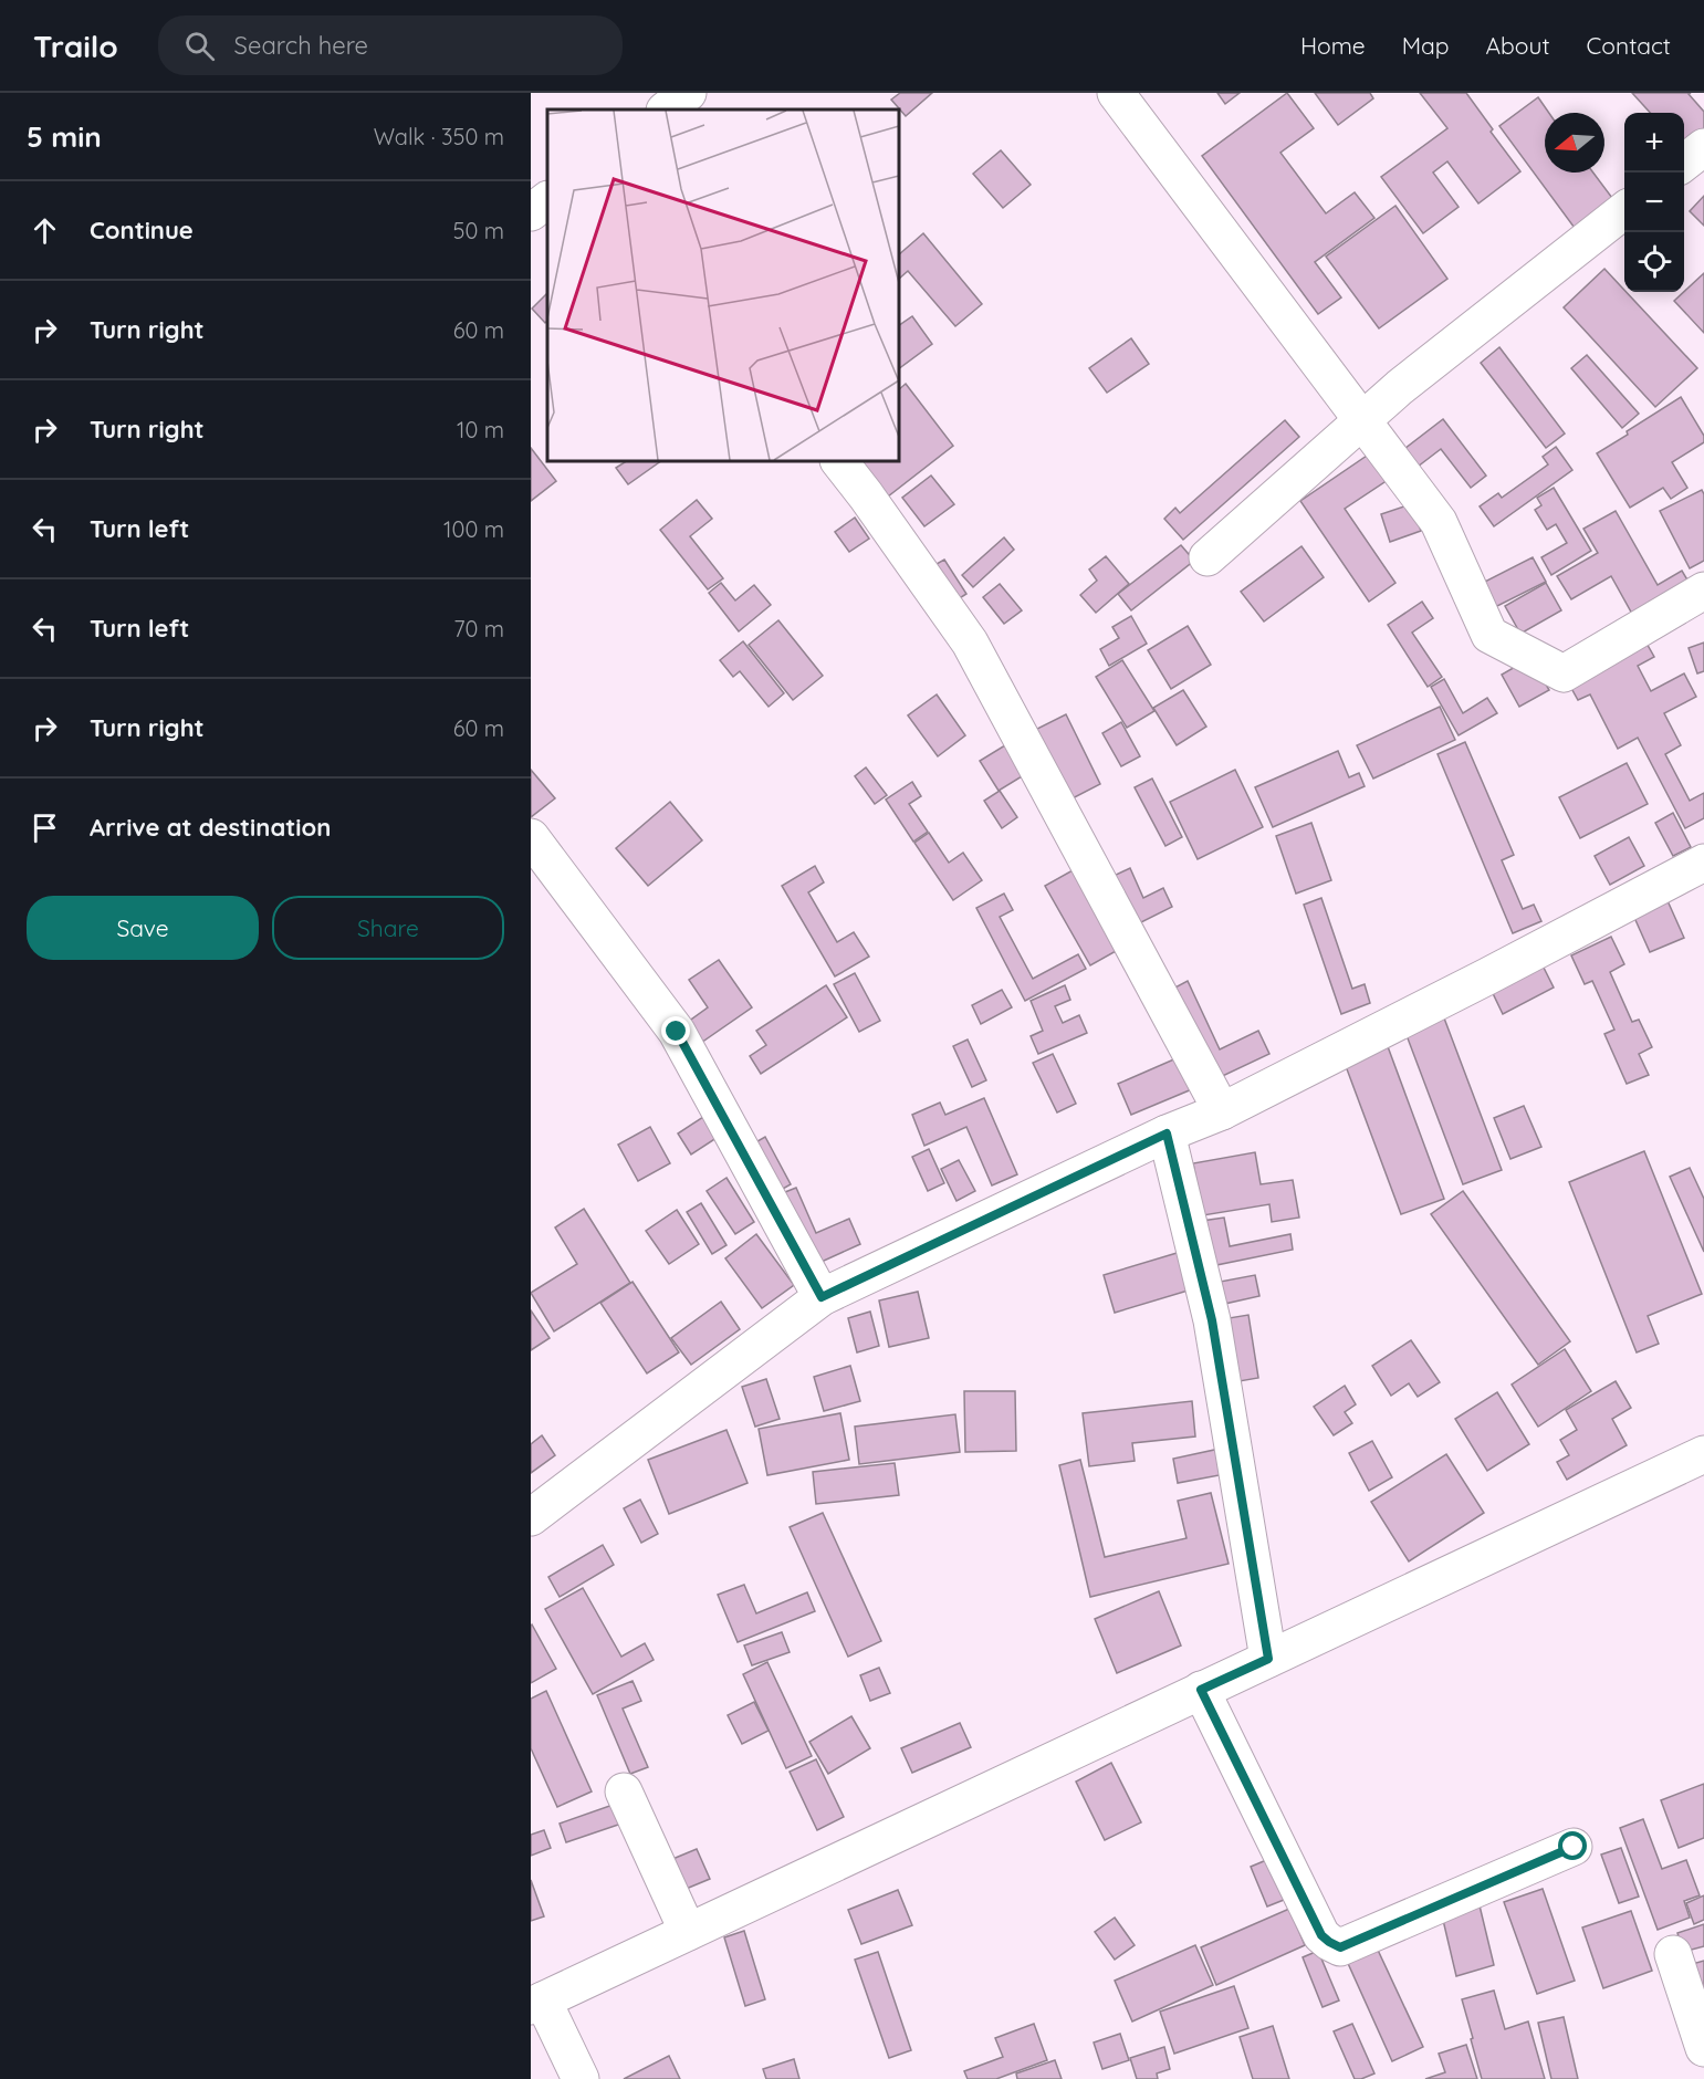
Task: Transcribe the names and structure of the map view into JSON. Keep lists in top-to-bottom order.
{
  "north": "left",
  "page": {
    "header": "Trailo",
    "search": "Search here",
    "nav": [
      "Home",
      "Map",
      "About",
      "Contact"
    ],
    "heading": ["5 min", "Walk · 350 m"],
    "map_buttons": ["+", "−"],
    "list": [
      ["Continue", "50 m"],
      ["Turn right", "60 m"],
      ["Turn right", "10 m"],
      ["Turn left", "100 m"],
      ["Turn left", "70 m"],
      ["Turn right", "60 m"],
      "Arrive at destination"
    ],
    "buttons": ["Save", "Share"]
  }
}
